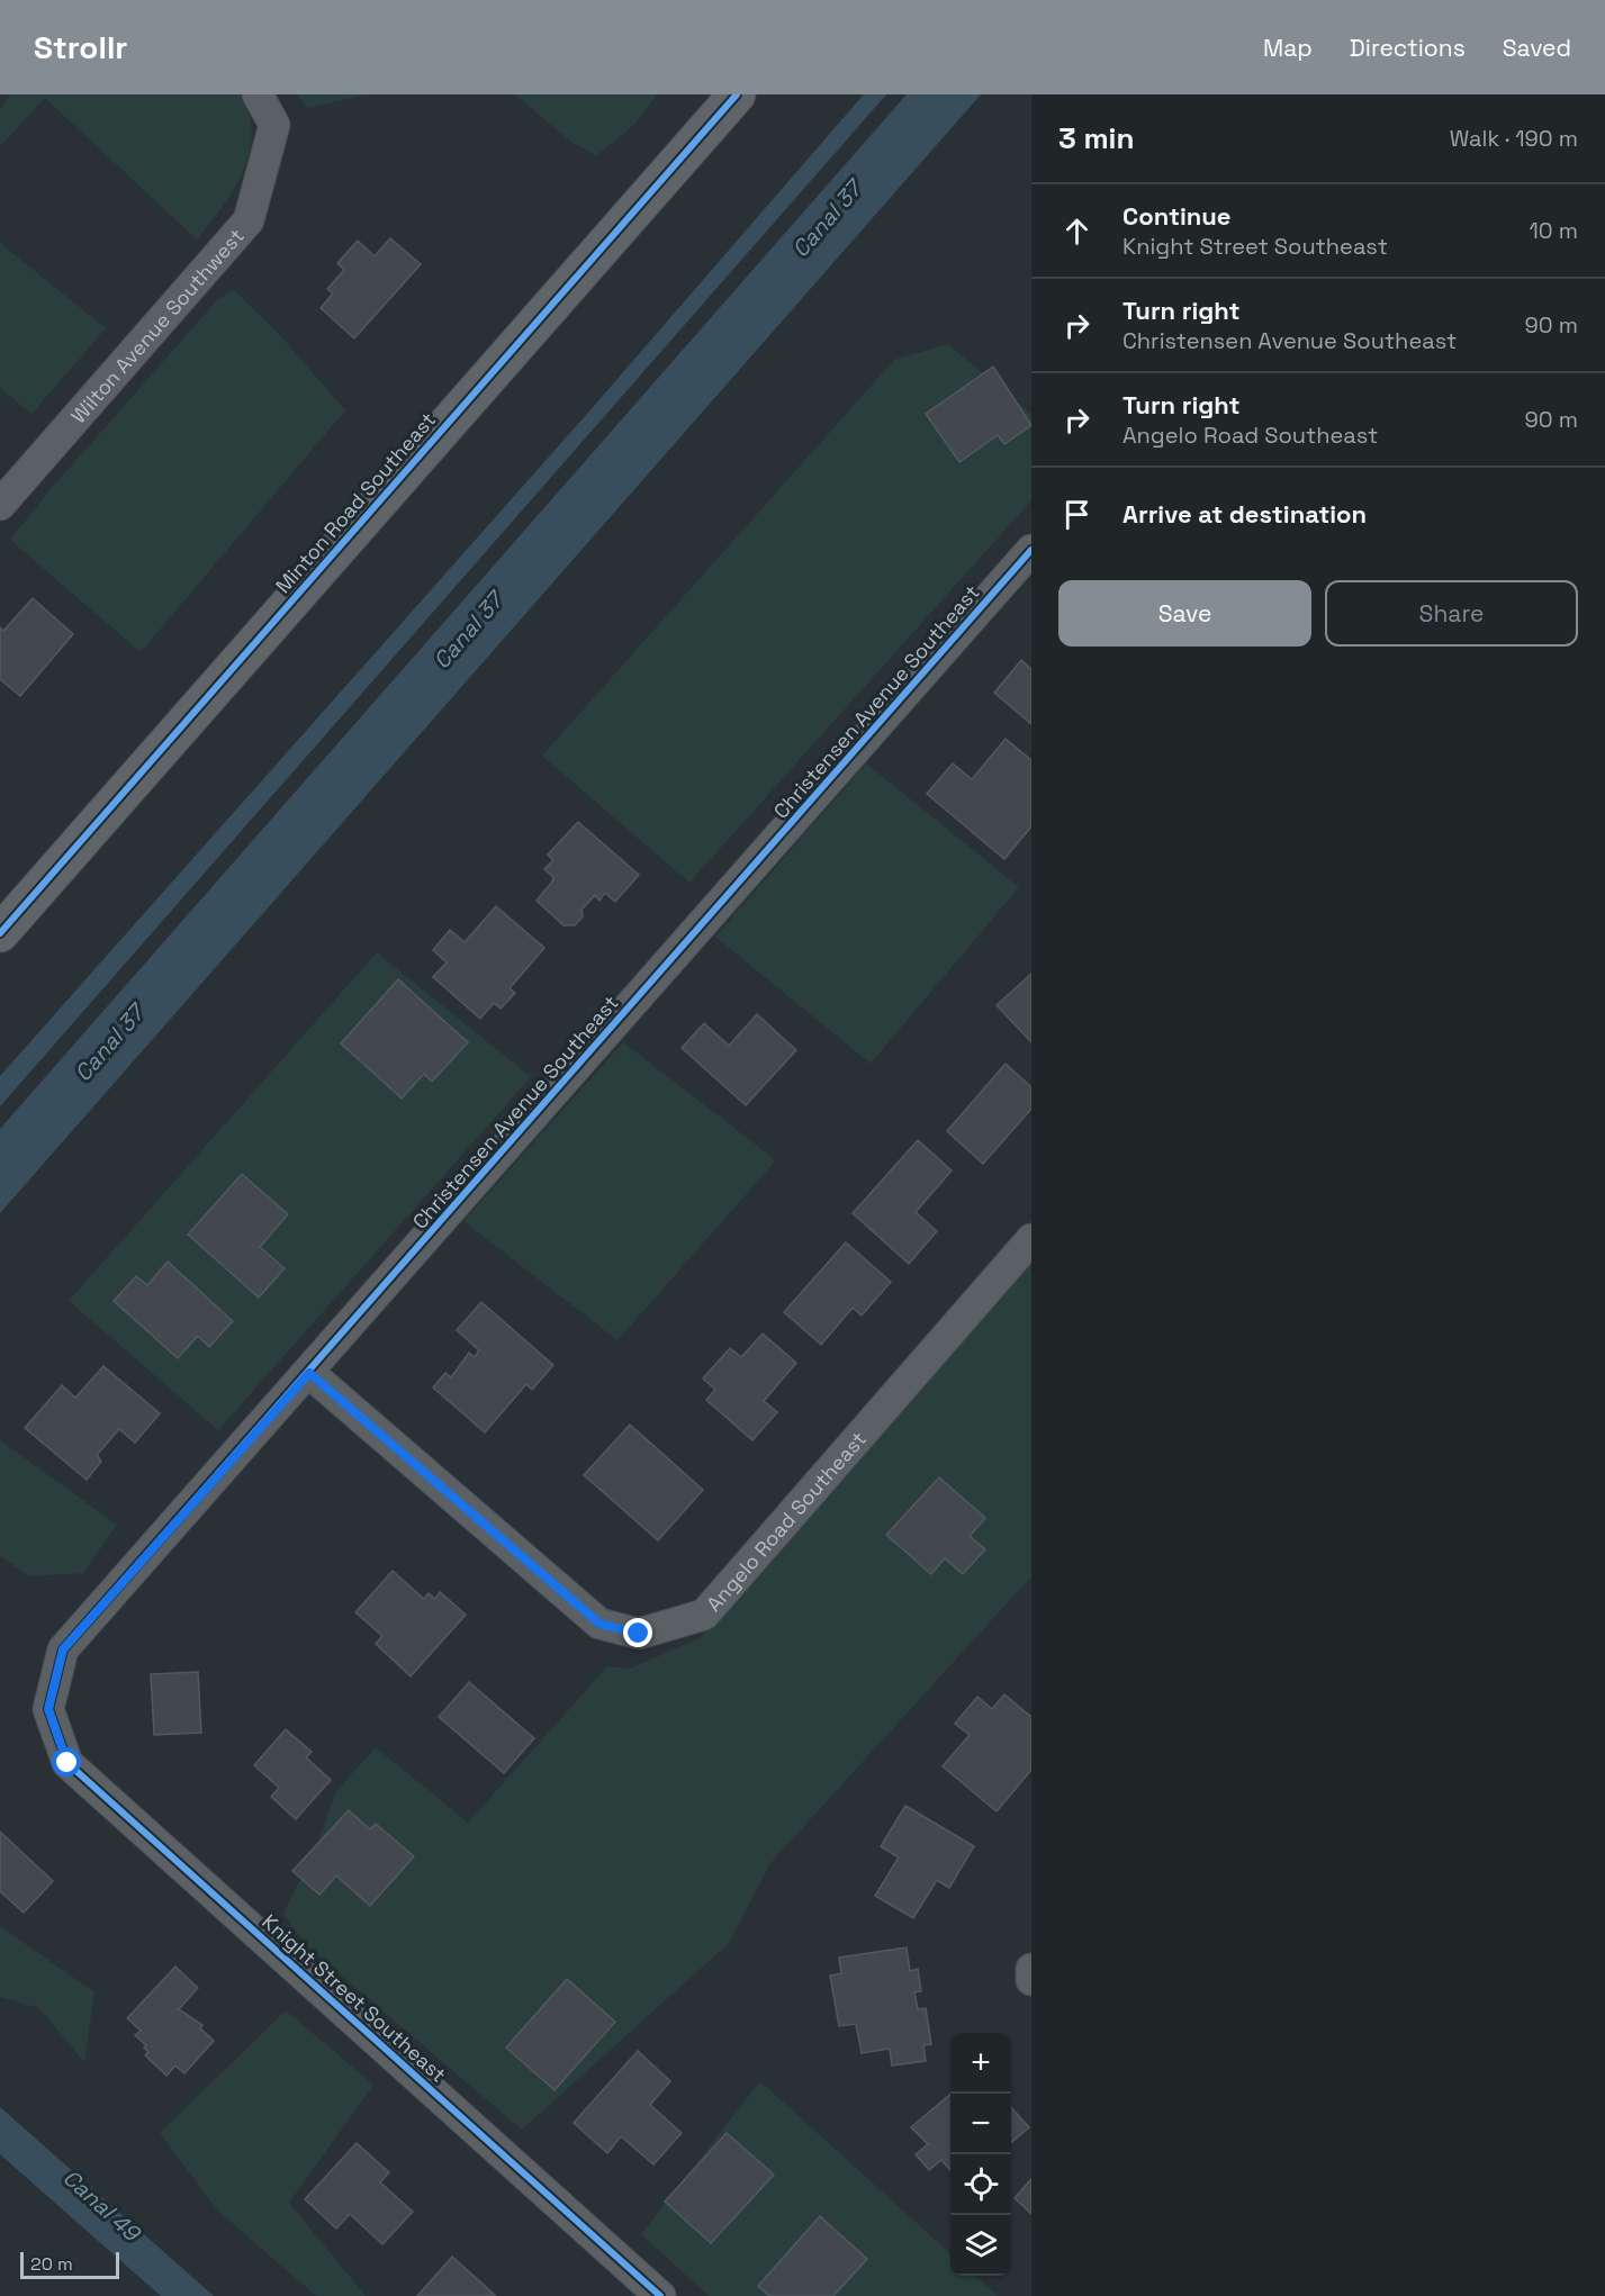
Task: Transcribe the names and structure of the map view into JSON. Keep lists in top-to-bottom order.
{
  "streets": {
    "street": [
      "Wilton Avenue Southwest",
      "Minton Road Southeast",
      "Christensen Avenue Southeast",
      "Angelo Road Southeast",
      "Knight Street Southeast"
    ]
  },
  "crossings": [
    ["Christensen Avenue Southeast", "Angelo Road Southeast"],
    ["Christensen Avenue Southeast", "Knight Street Southeast"]
  ],
  "water": ["Canal 37", "Canal 49"],
  "scale_bar": "20 m",
  "page": {
    "header": "Strollr",
    "nav": ["Map", "Directions", "Saved"],
    "heading": ["3 min", "Walk · 190 m"],
    "list": [
      ["Continue", "Knight Street Southeast", "10 m"],
      ["Turn right", "Christensen Avenue Southeast", "90 m"],
      ["Turn right", "Angelo Road Southeast", "90 m"],
      "Arrive at destination"
    ],
    "buttons": ["Save", "Share"],
    "map_buttons": ["+", "−"],
    "scale": "20 m"
  }
}
